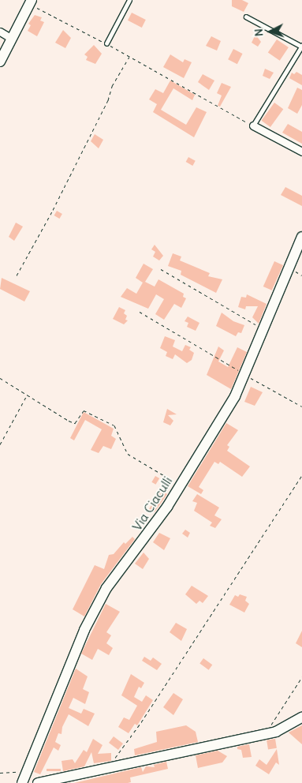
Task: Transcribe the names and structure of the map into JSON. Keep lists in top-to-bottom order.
{
  "streets": {
    "street": ["Via Ciaculli"]
  },
  "north": "left"
}
